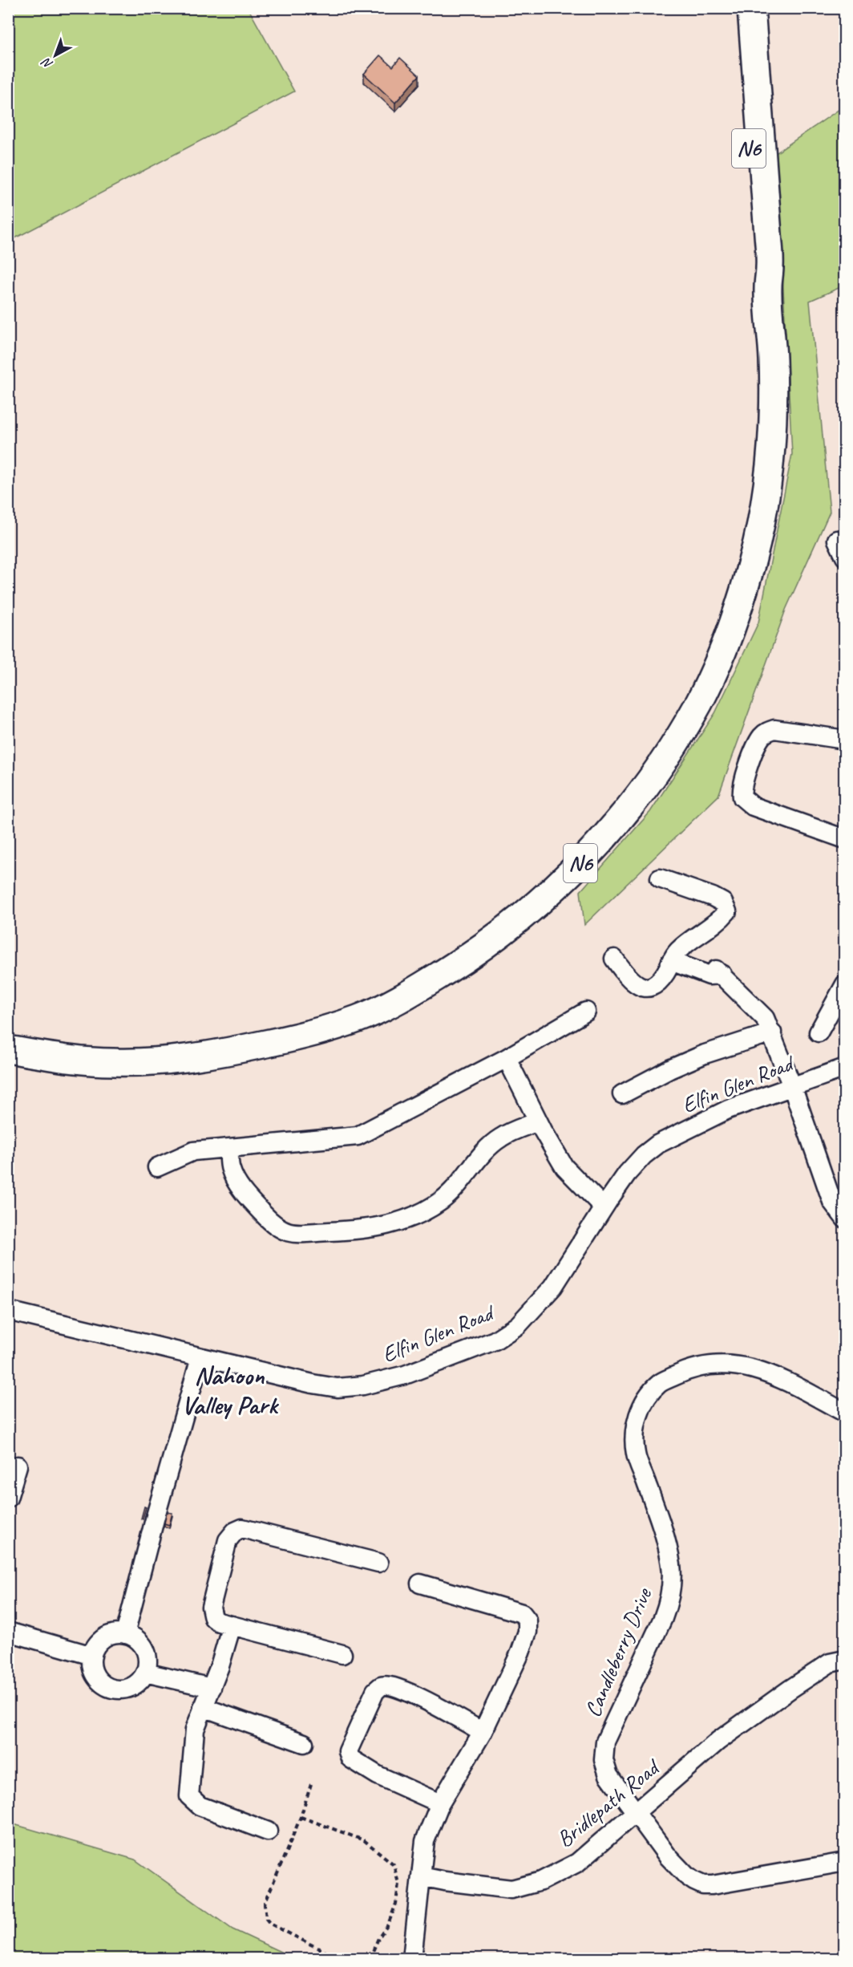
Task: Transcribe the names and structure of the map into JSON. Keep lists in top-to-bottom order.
{
  "streets": {
    "highway": ["N6"],
    "street": ["Elfin Glen Road", "Candleberry Drive", "Bridlepath Road"]
  },
  "crossings": [
    ["Candleberry Drive", "Bridlepath Road"]
  ],
  "districts": ["Nahoon Valley Park"],
  "north": "bottom left"
}
